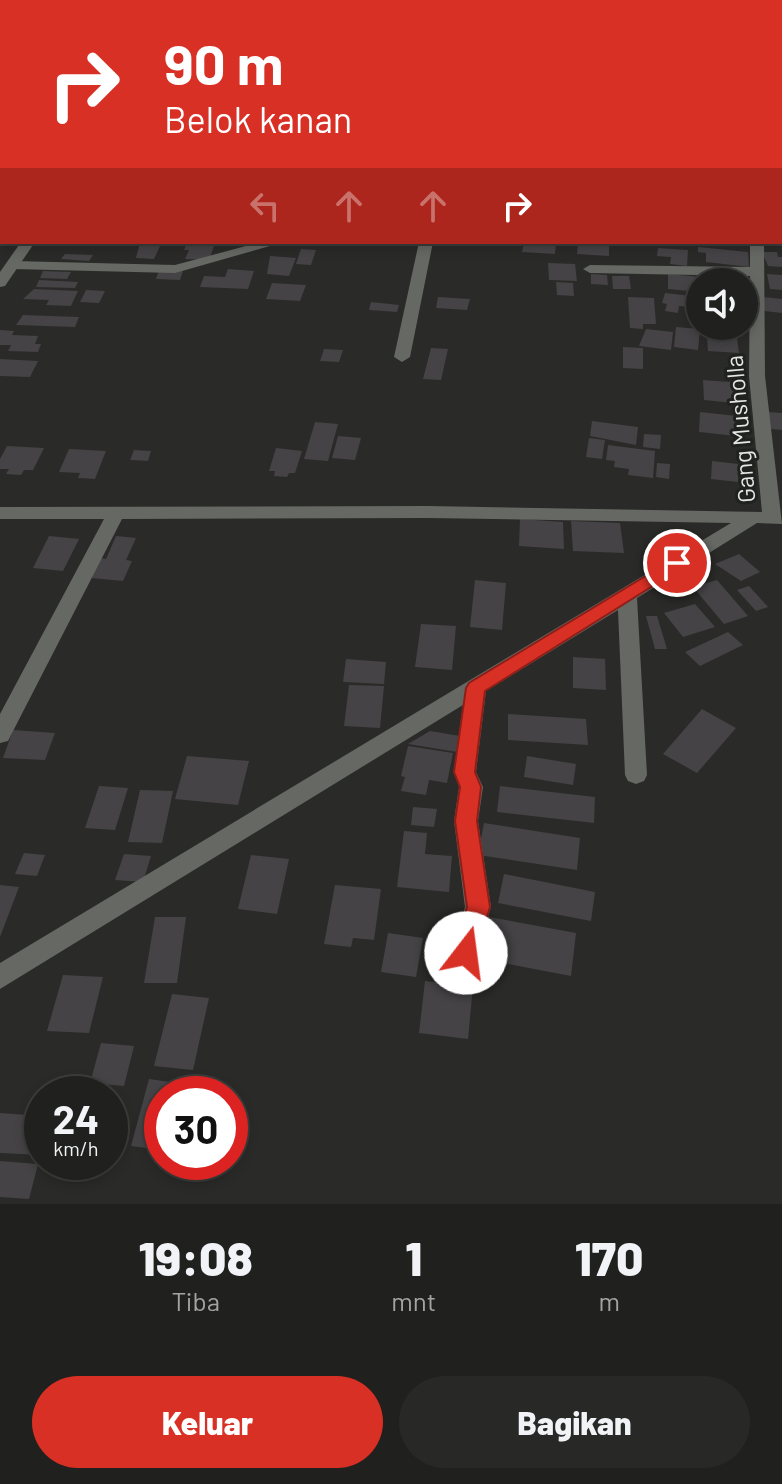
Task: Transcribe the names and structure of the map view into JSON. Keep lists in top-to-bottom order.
{
  "streets": {
    "street": ["Gang Musholla"]
  },
  "page": {
    "turn": ["90 m", "Belok kanan"],
    "speed": "24 km/h",
    "limit": "30",
    "eta": [
      "19:08",
      "Tiba",
      "1",
      "mnt",
      "170",
      "m"
    ],
    "buttons": ["Keluar", "Bagikan"]
  }
}
